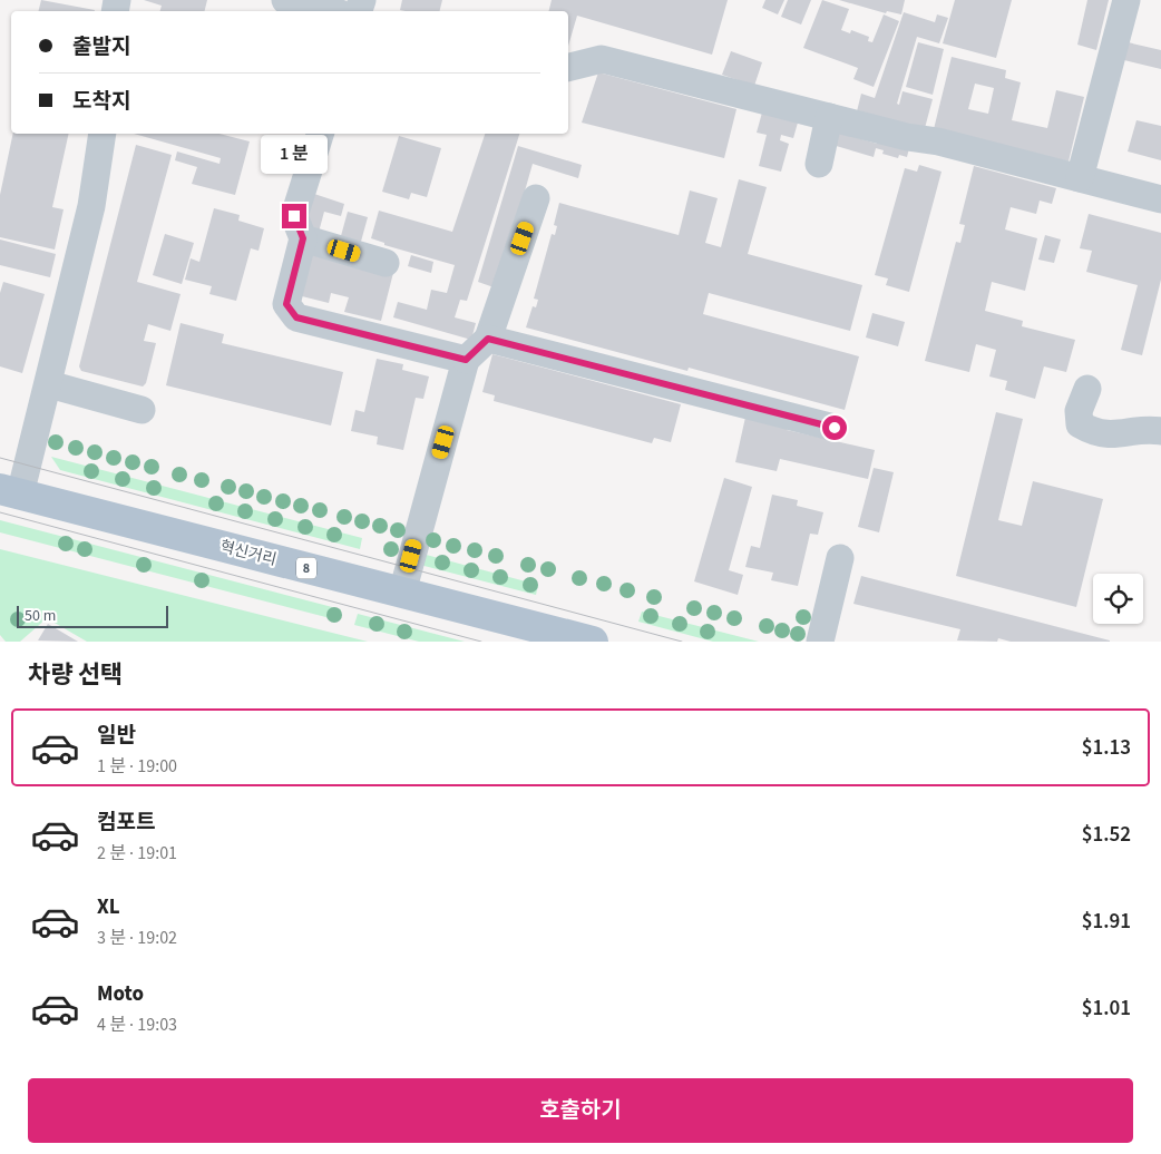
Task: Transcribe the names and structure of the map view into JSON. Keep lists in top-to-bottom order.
{
  "streets": {
    "main road": ["혁신거리", "8"]
  },
  "scale_bar": "50 m",
  "page": {
    "banner": ["출발지", "도착지"],
    "bubble": "1 분",
    "scale": "50 m",
    "heading": "차량 선택",
    "list": [
      {
        "name": "일반",
        "note": "1 분 · 19:00",
        "value": "$1.13"
      },
      {
        "name": "컴포트",
        "note": "2 분 · 19:01",
        "value": "$1.52"
      },
      {
        "name": "XL",
        "note": "3 분 · 19:02",
        "value": "$1.91"
      },
      {
        "name": "Moto",
        "note": "4 분 · 19:03",
        "value": "$1.01"
      }
    ],
    "buttons": "호출하기"
  }
}
